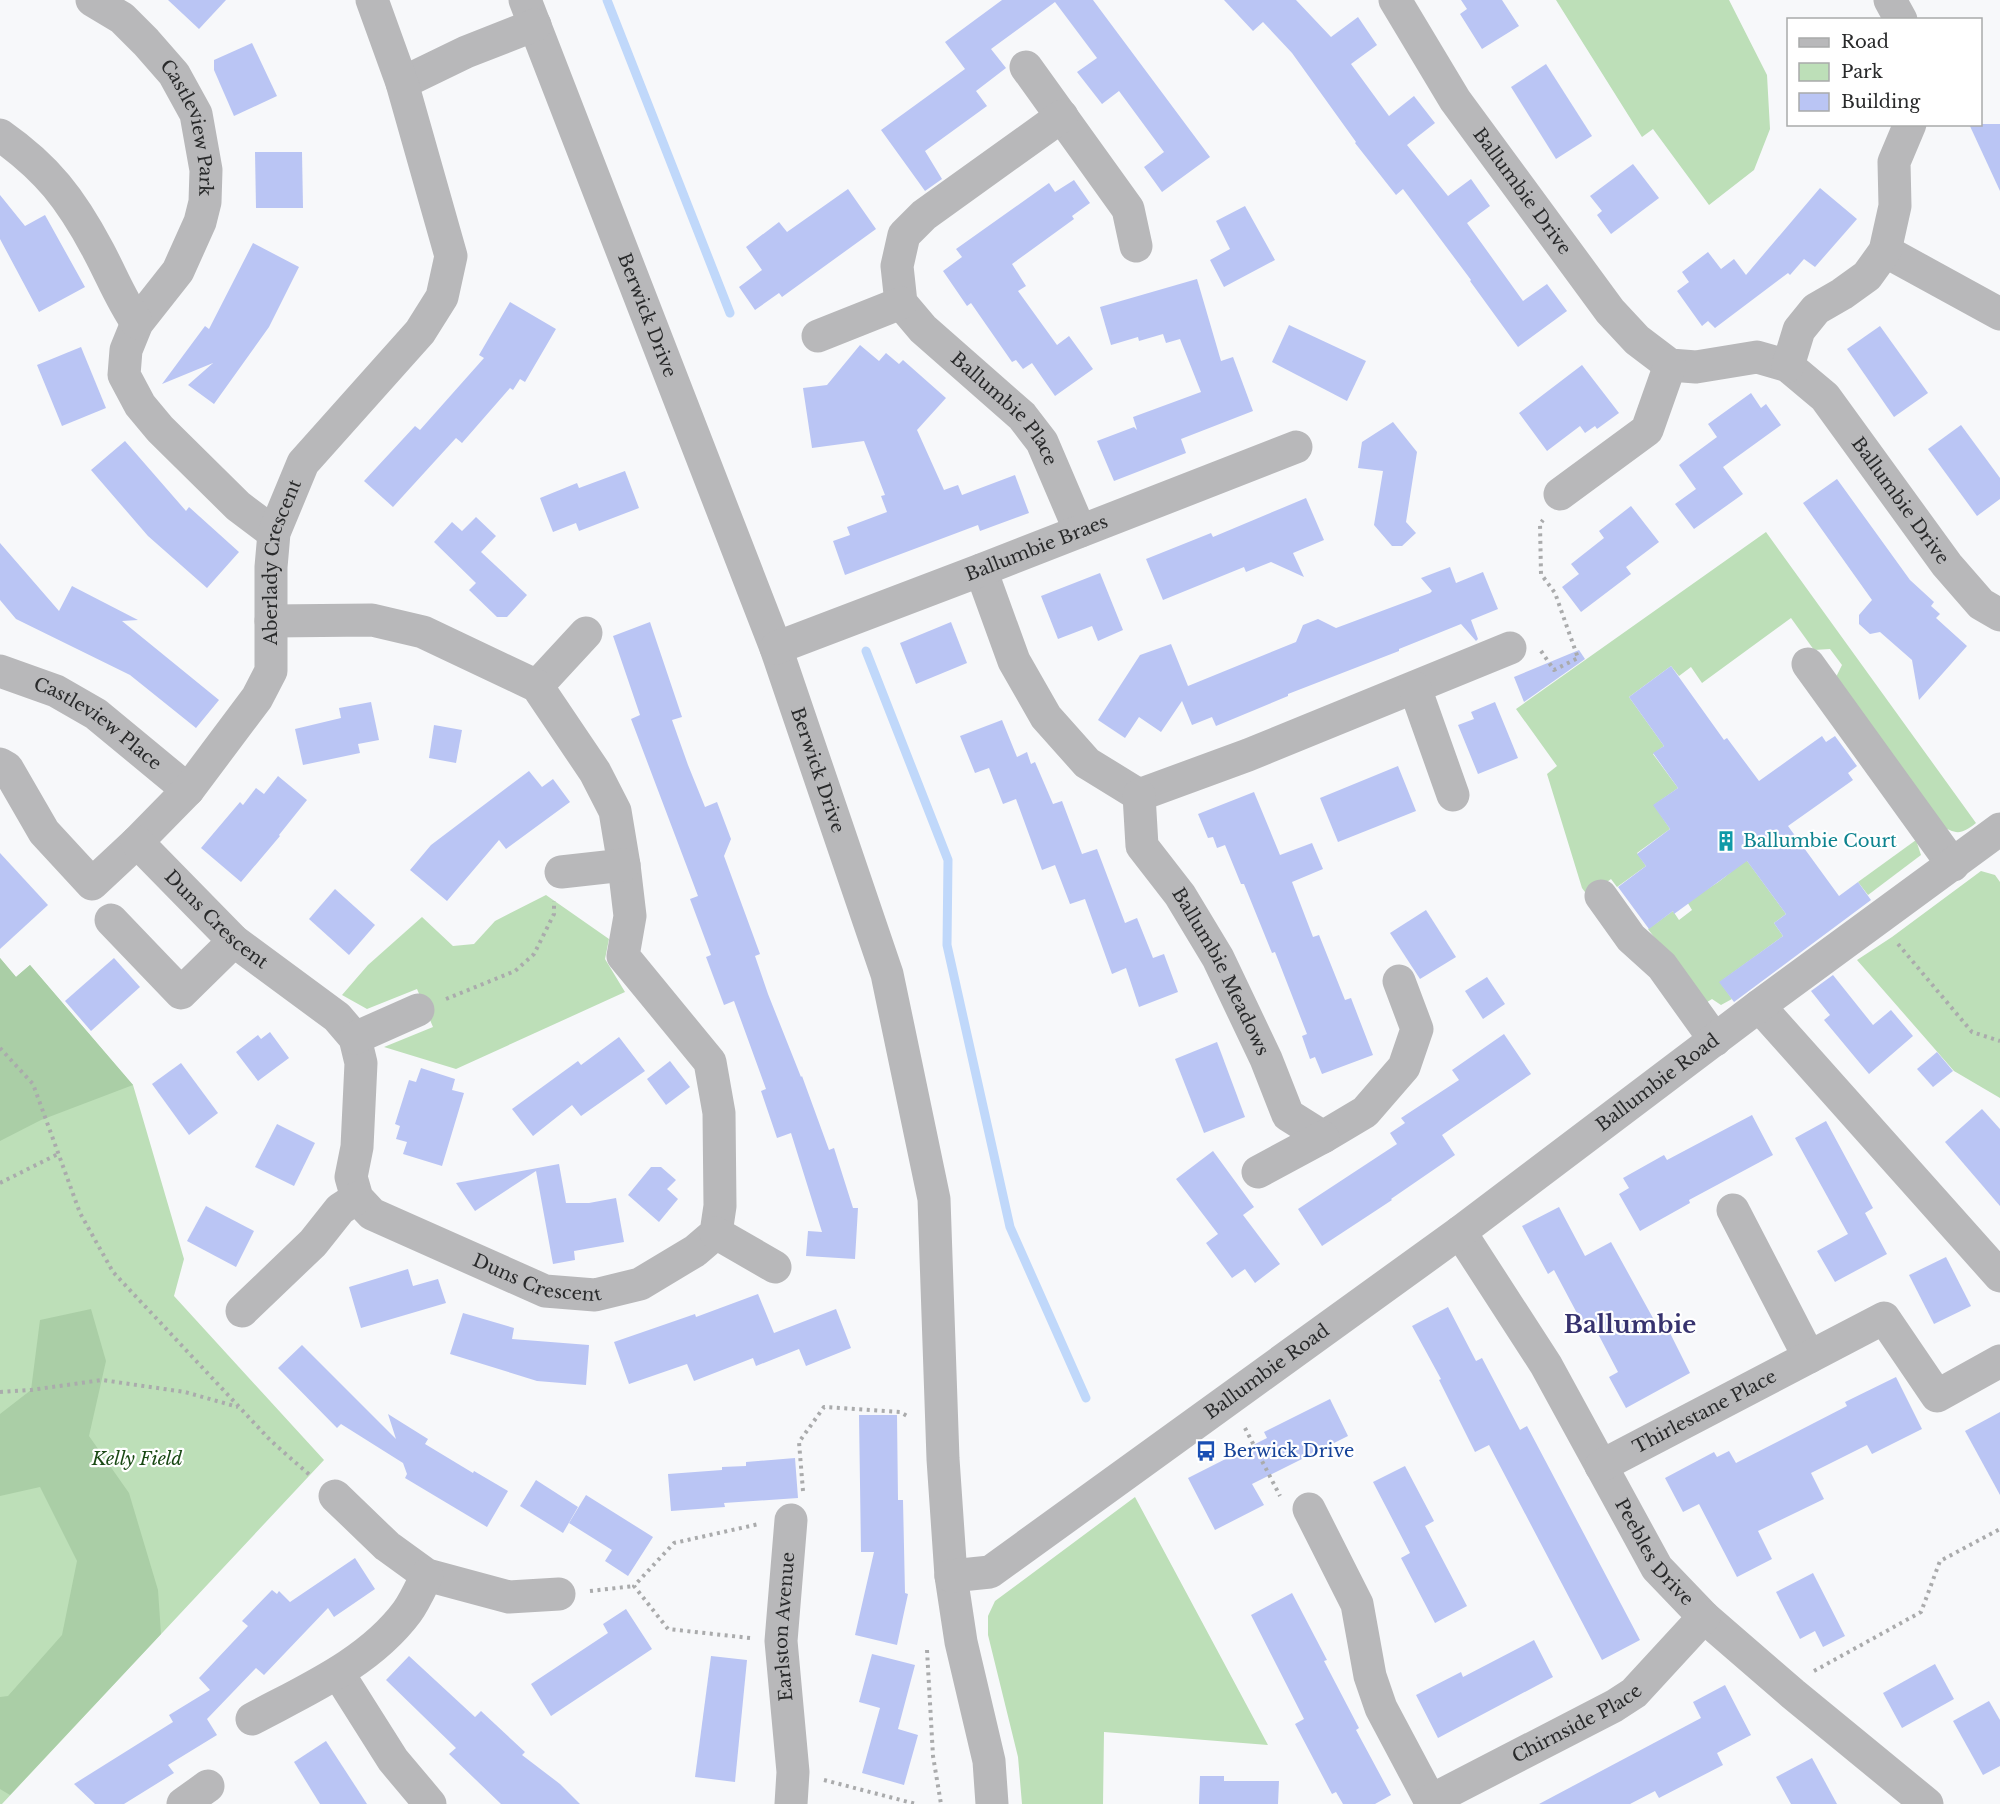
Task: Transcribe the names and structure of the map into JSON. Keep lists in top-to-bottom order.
{
  "streets": {
    "street": [
      "Castleview Park",
      "Ballumbie Drive",
      "Berwick Drive",
      "Ballumbie Place",
      "Ballumbie Braes",
      "Aberlady Crescent",
      "Castleview Place",
      "Duns Crescent",
      "Ballumbie Meadows",
      "Ballumbie Road",
      "Thirlestane Place",
      "Peebles Drive",
      "Earlston Avenue",
      "Chirnside Place"
    ]
  },
  "crossings": [
    ["Castleview Park", "Aberlady Crescent"],
    ["Berwick Drive", "Ballumbie Braes"],
    ["Berwick Drive", "Ballumbie Road"],
    ["Ballumbie Place", "Ballumbie Braes"],
    ["Aberlady Crescent", "Castleview Place"],
    ["Aberlady Crescent", "Duns Crescent"],
    ["Ballumbie Road", "Peebles Drive"],
    ["Thirlestane Place", "Peebles Drive"],
    ["Peebles Drive", "Chirnside Place"]
  ],
  "districts": ["Ballumbie"],
  "parks": ["Kelly Field"],
  "places": {
    "building": ["Ballumbie Court"],
    "bus stop": ["Berwick Drive"]
  },
  "legend": ["Road", "Park", "Building"]
}
